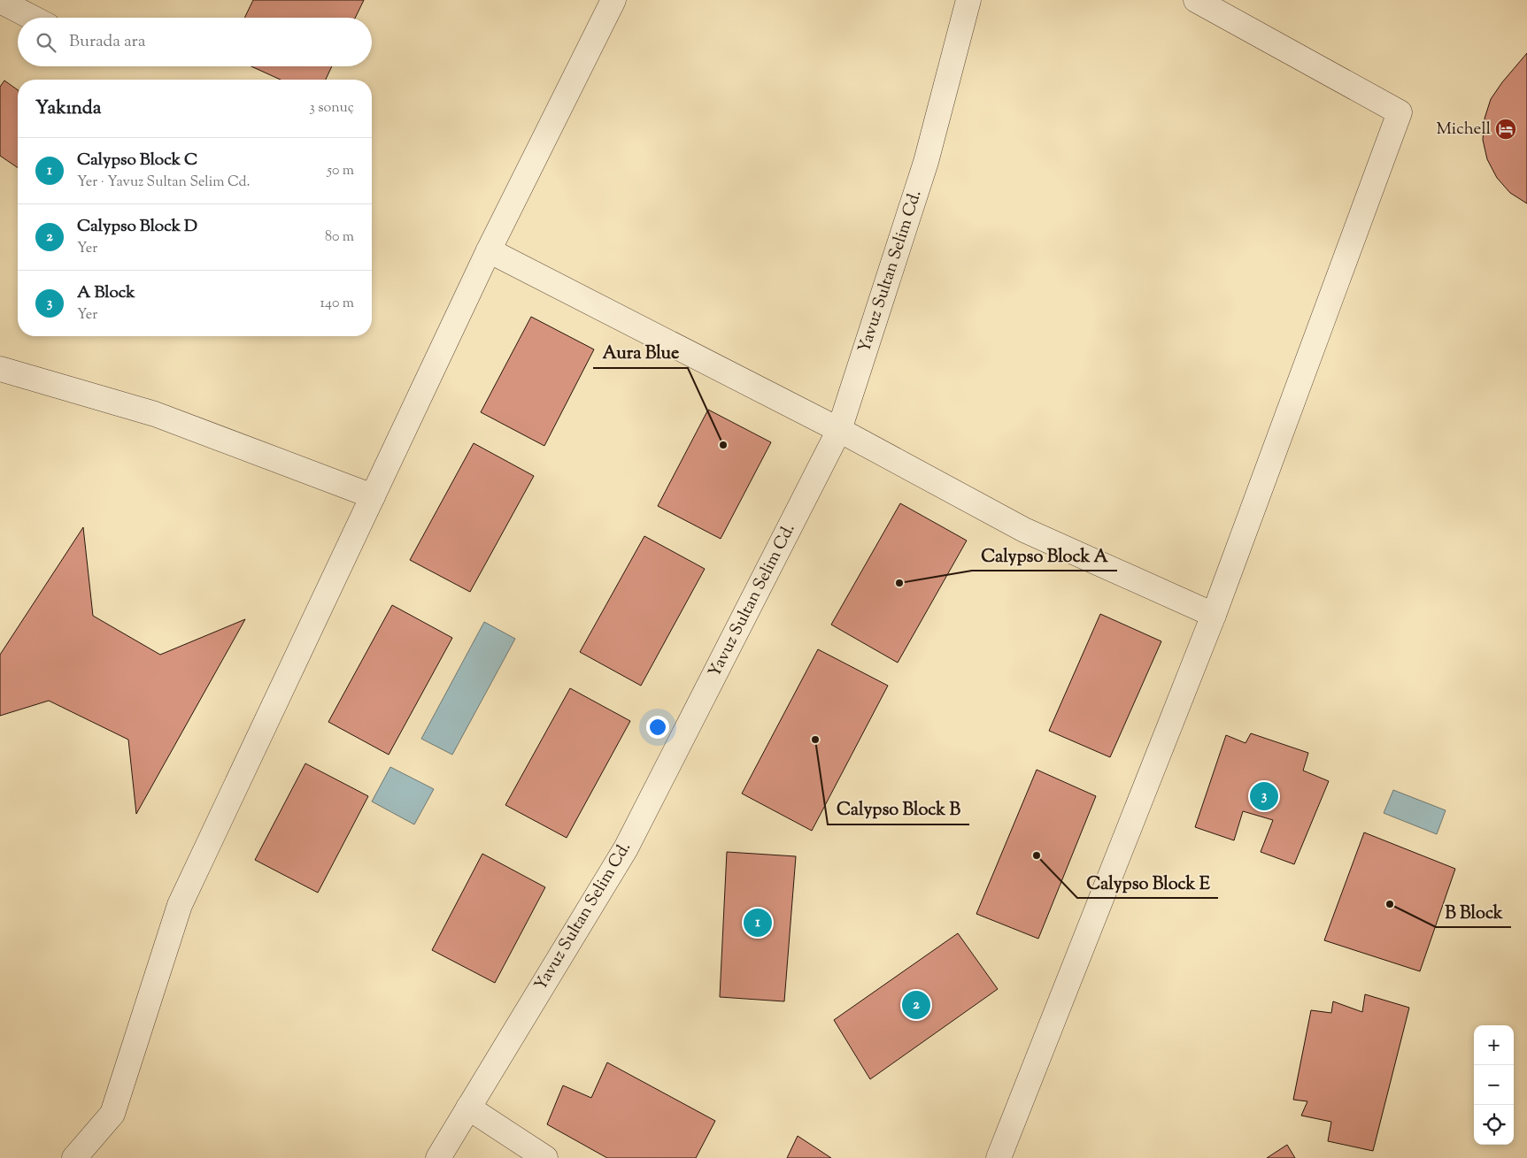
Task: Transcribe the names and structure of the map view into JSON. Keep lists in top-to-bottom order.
{
  "streets": {
    "street": ["Yavuz Sultan Selim Cd."]
  },
  "places": {
    "hotel": ["Michell"],
    "other": [
      "Aura Blue",
      "Calypso Block A",
      "Calypso Block B",
      "Calypso Block E",
      "B Block"
    ]
  },
  "page": {
    "search": "Burada ara",
    "heading": ["Yakında", "3 sonuç"],
    "list": [
      {
        "mark": "1",
        "name": "Calypso Block C",
        "note": "Yer · Yavuz Sultan Selim Cd.",
        "value": "50 m"
      },
      {
        "mark": "2",
        "name": "Calypso Block D",
        "note": "Yer",
        "value": "80 m"
      },
      {
        "mark": "3",
        "name": "A Block",
        "note": "Yer",
        "value": "140 m"
      }
    ],
    "pins": ["3", "1", "2"],
    "map_buttons": ["+", "−"]
  }
}
